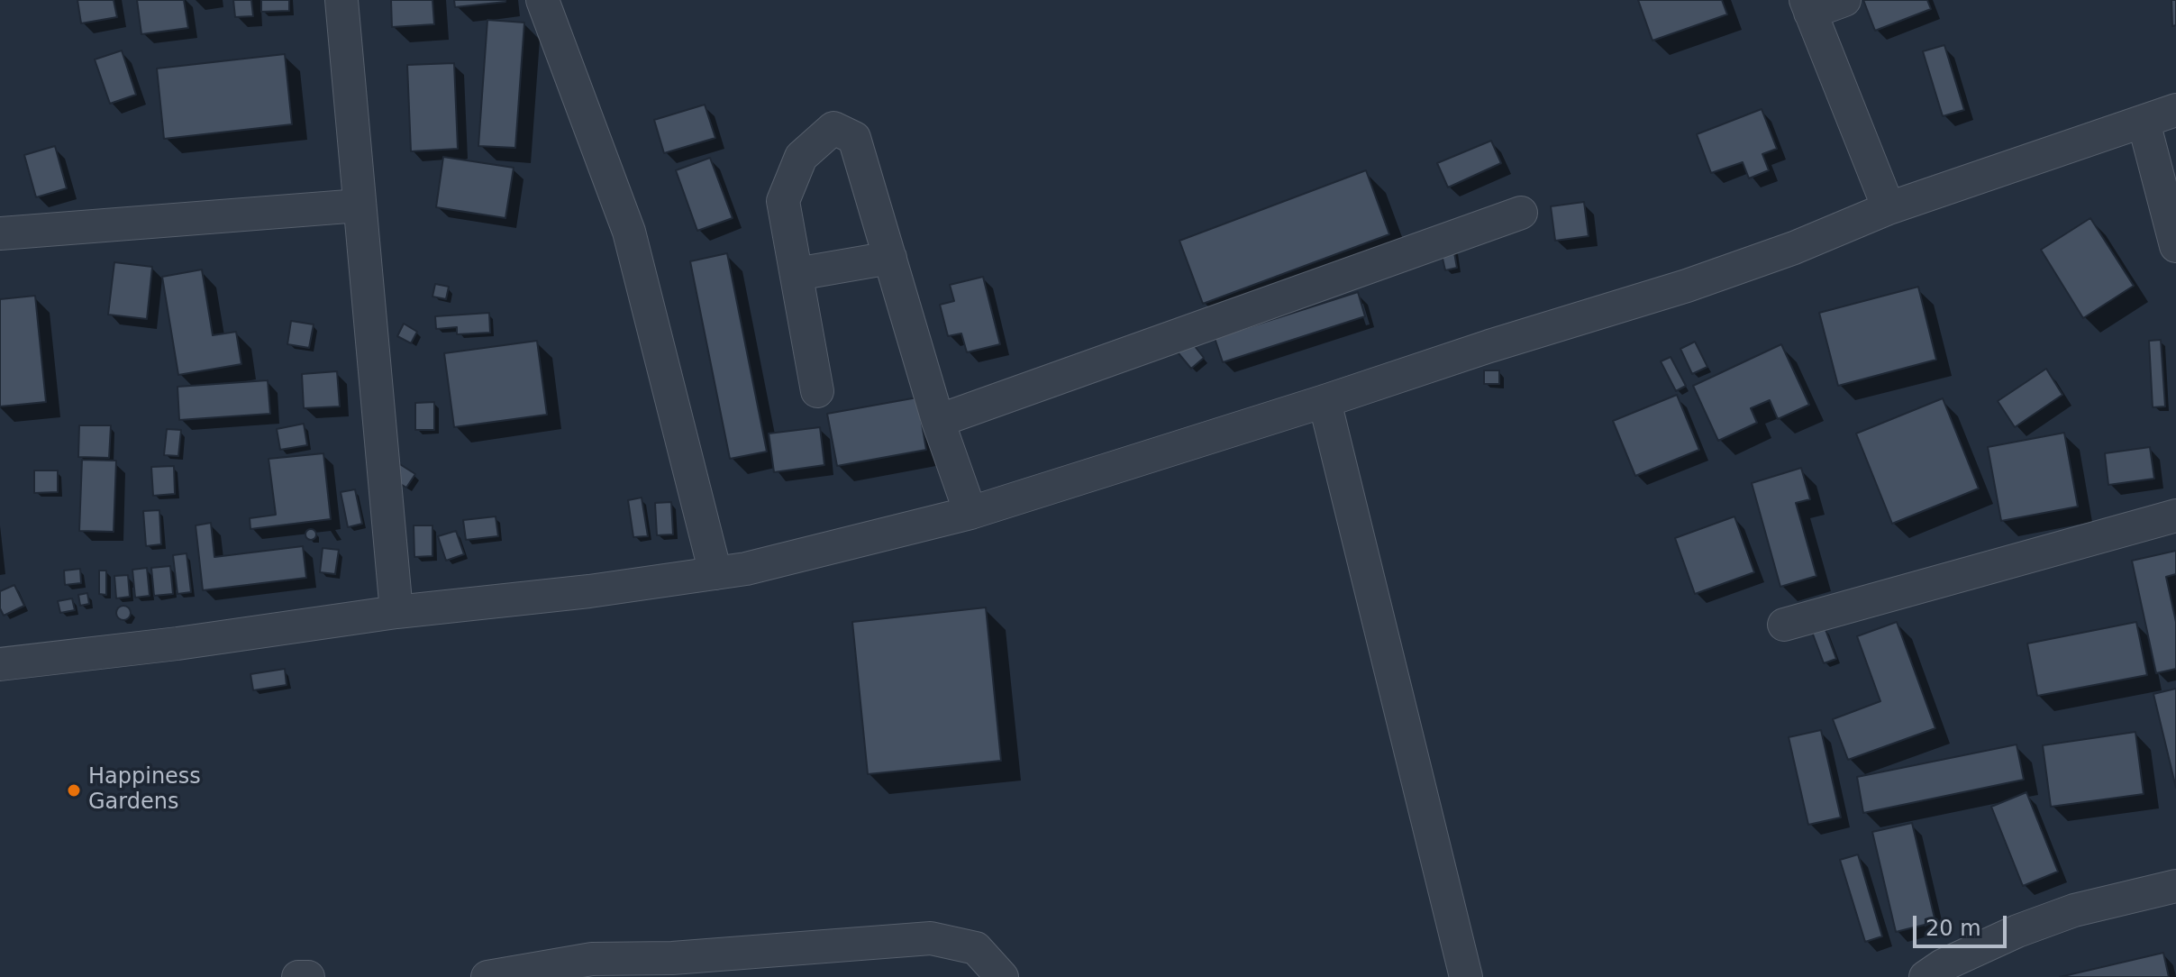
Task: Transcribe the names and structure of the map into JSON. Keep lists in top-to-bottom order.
{
  "places": ["Happiness Gardens"],
  "scale_bar": "20 m"
}
